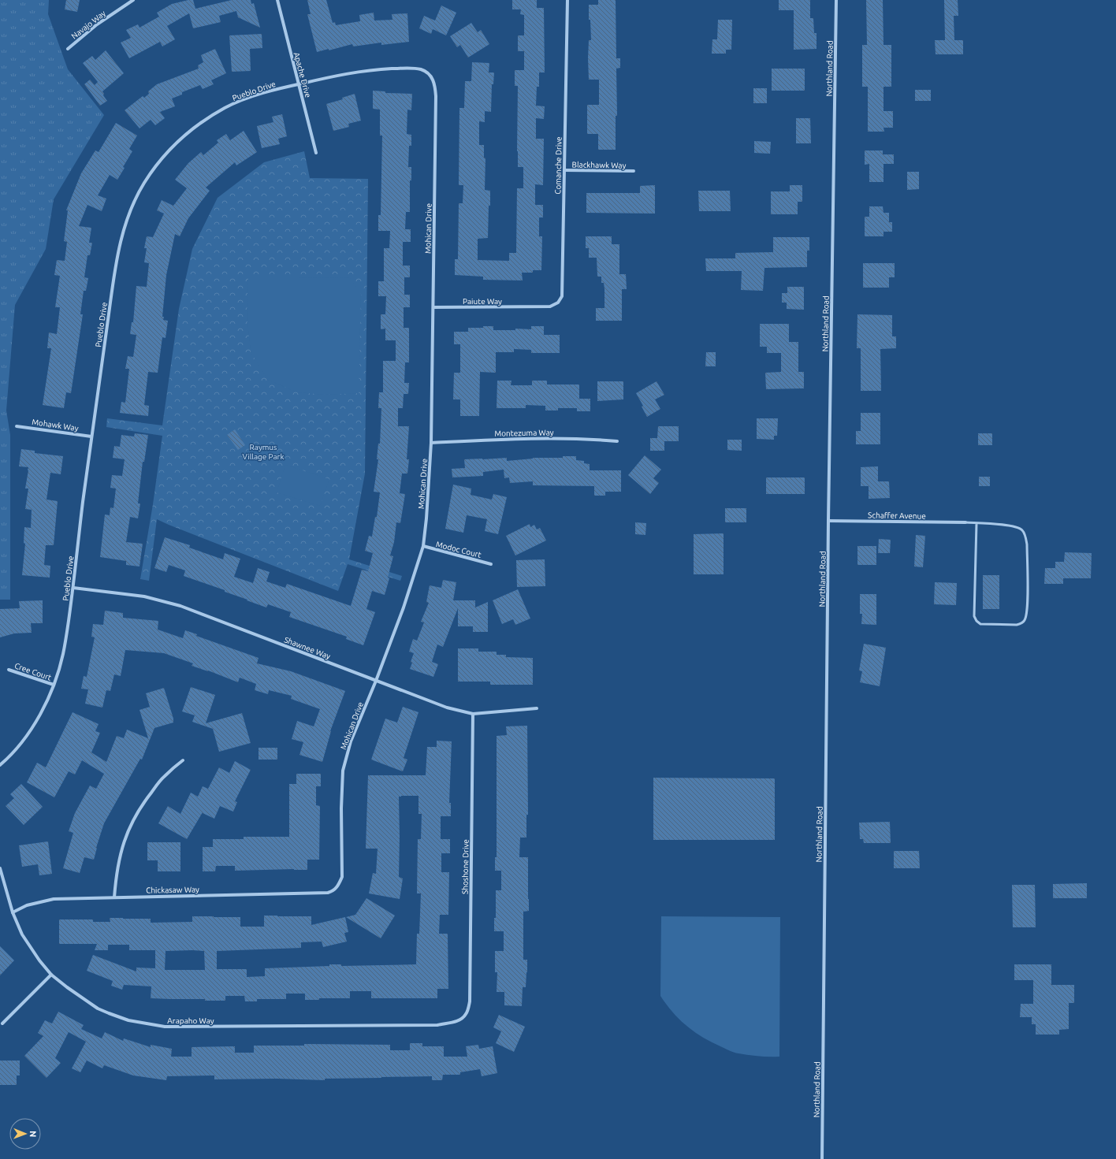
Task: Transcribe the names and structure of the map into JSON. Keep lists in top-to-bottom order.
{
  "streets": {
    "street": [
      "Navajo Way",
      "Northland Road",
      "Apache Drive",
      "Pueblo Drive",
      "Blackhawk Way",
      "Comanche Drive",
      "Mohican Drive",
      "Paiute Way",
      "Mohawk Way",
      "Montezuma Way",
      "Schaffer Avenue",
      "Modoc Court",
      "Shawnee Way",
      "Cree Court",
      "Shoshone Drive",
      "Chickasaw Way",
      "Arapaho Way"
    ]
  },
  "crossings": [
    ["Northland Road", "Schaffer Avenue"],
    ["Apache Drive", "Pueblo Drive"],
    ["Pueblo Drive", "Mohican Drive"],
    ["Pueblo Drive", "Mohawk Way"],
    ["Pueblo Drive", "Shawnee Way"],
    ["Pueblo Drive", "Cree Court"],
    ["Blackhawk Way", "Comanche Drive"],
    ["Comanche Drive", "Paiute Way"],
    ["Mohican Drive", "Paiute Way"],
    ["Mohican Drive", "Montezuma Way"],
    ["Mohican Drive", "Modoc Court"],
    ["Mohican Drive", "Shawnee Way"],
    ["Mohican Drive", "Chickasaw Way"],
    ["Shawnee Way", "Shoshone Drive"],
    ["Shoshone Drive", "Arapaho Way"],
    ["Chickasaw Way", "Arapaho Way"]
  ],
  "parks": ["Raymus Village Park"],
  "north": "right"
}
